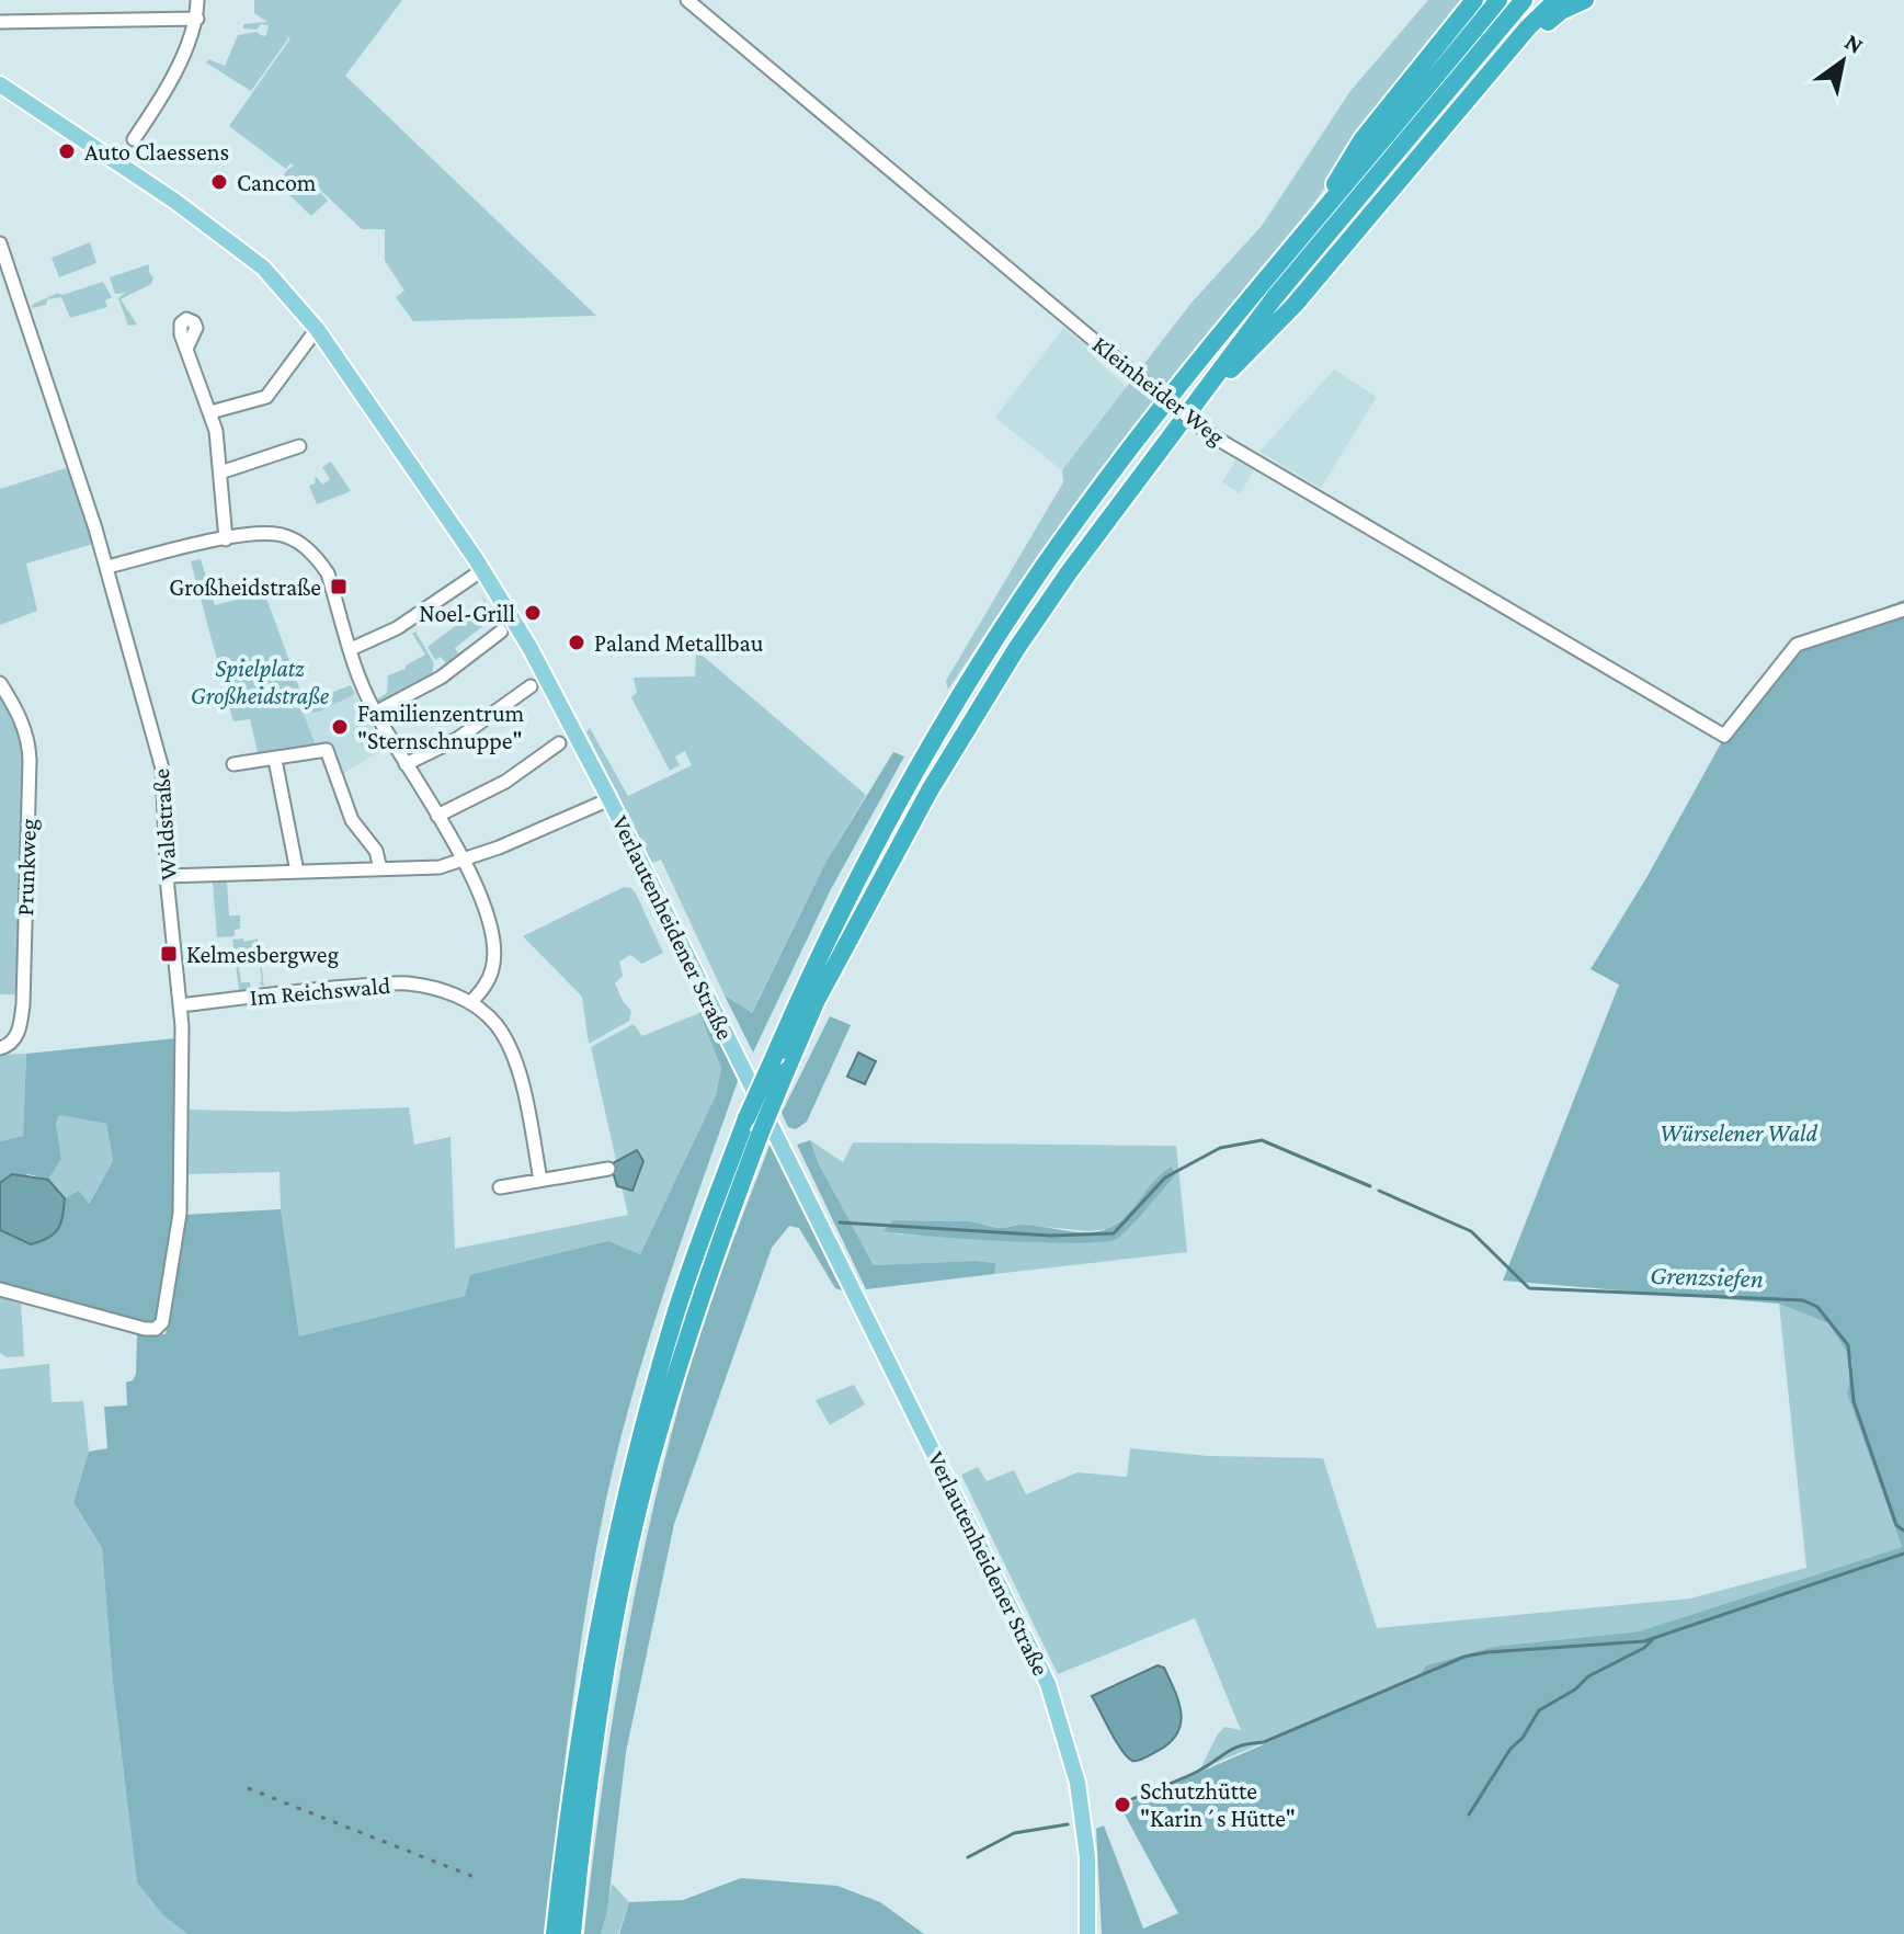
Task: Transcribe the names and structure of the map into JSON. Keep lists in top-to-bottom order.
{
  "streets": {
    "main road": ["Verlautenheidener Straße"],
    "street": [
      "Kleinheider Weg",
      "Waldstraße",
      "Prunkweg",
      "Im Reichswald"
    ]
  },
  "crossings": [
    ["Waldstraße", "Im Reichswald"]
  ],
  "water": ["Grenzsiefen"],
  "parks": ["Spielplatz Großheidstraße", "Würselener Wald"],
  "places": {
    "other": [
      "Auto Claessens",
      "Cancom",
      "Noel-Grill",
      "Paland Metallbau",
      "Familienzentrum \"Sternschnuppe\"",
      "Schutzhütte \"Karin´s Hütte\""
    ],
    "transit": ["Großheidstraße", "Kelmesbergweg"]
  },
  "north": "top right"
}
